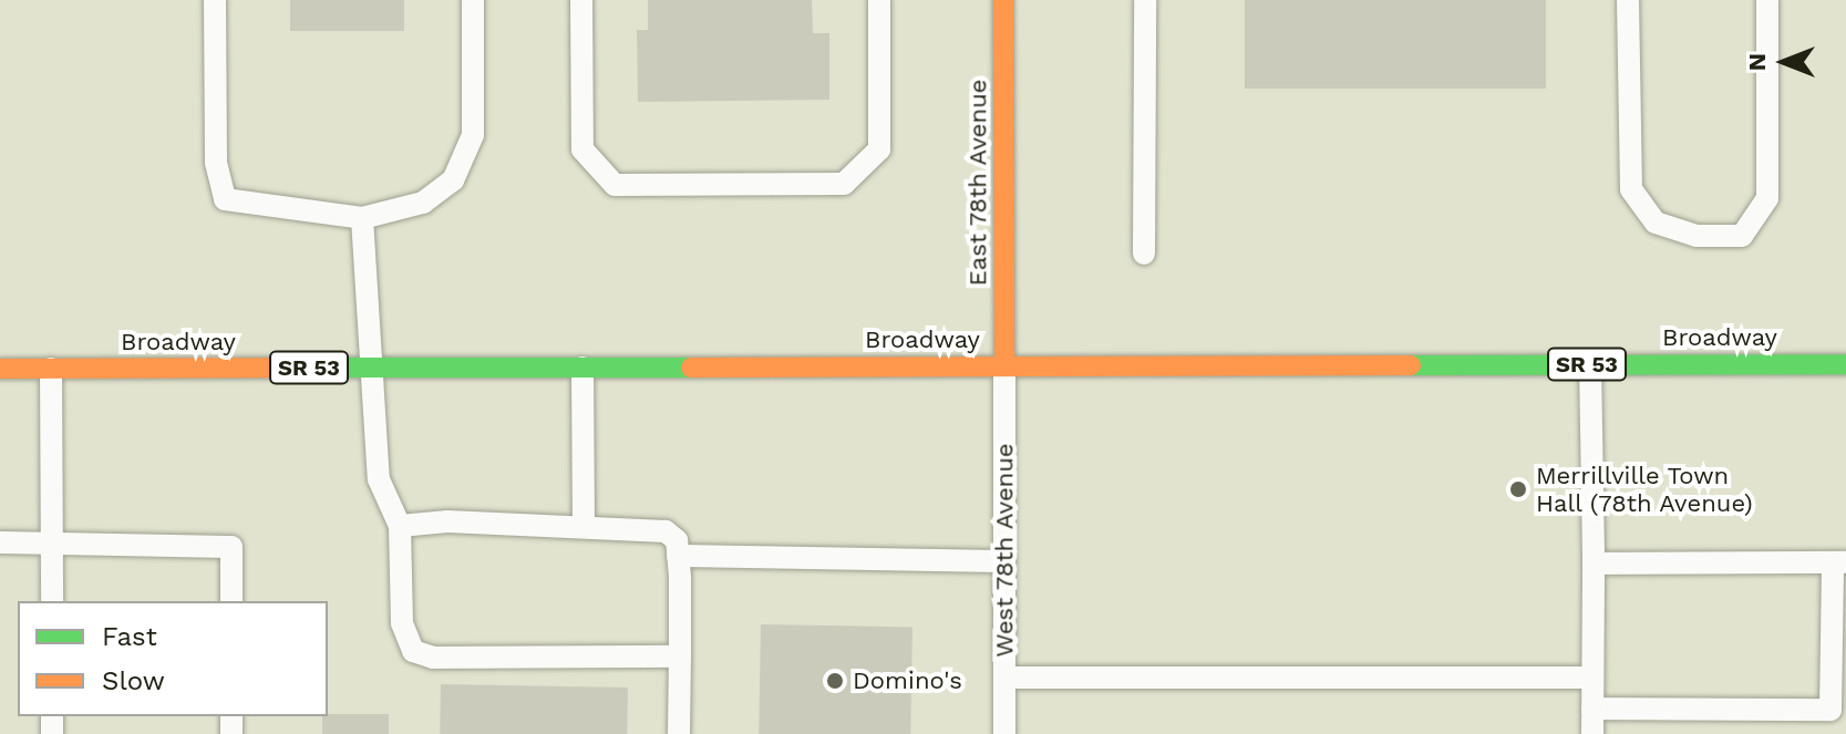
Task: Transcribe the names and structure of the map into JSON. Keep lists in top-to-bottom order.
{
  "streets": {
    "main road": ["East 78th Avenue", "Broadway", "SR 53"],
    "lane": ["West 78th Avenue"]
  },
  "crossings": [
    ["East 78th Avenue", "Broadway"],
    ["East 78th Avenue", "West 78th Avenue"],
    ["Broadway", "West 78th Avenue"]
  ],
  "places": ["Merrillville Town Hall (78th Avenue)", "Domino's"],
  "legend": ["Fast", "Slow"],
  "north": "left"
}
